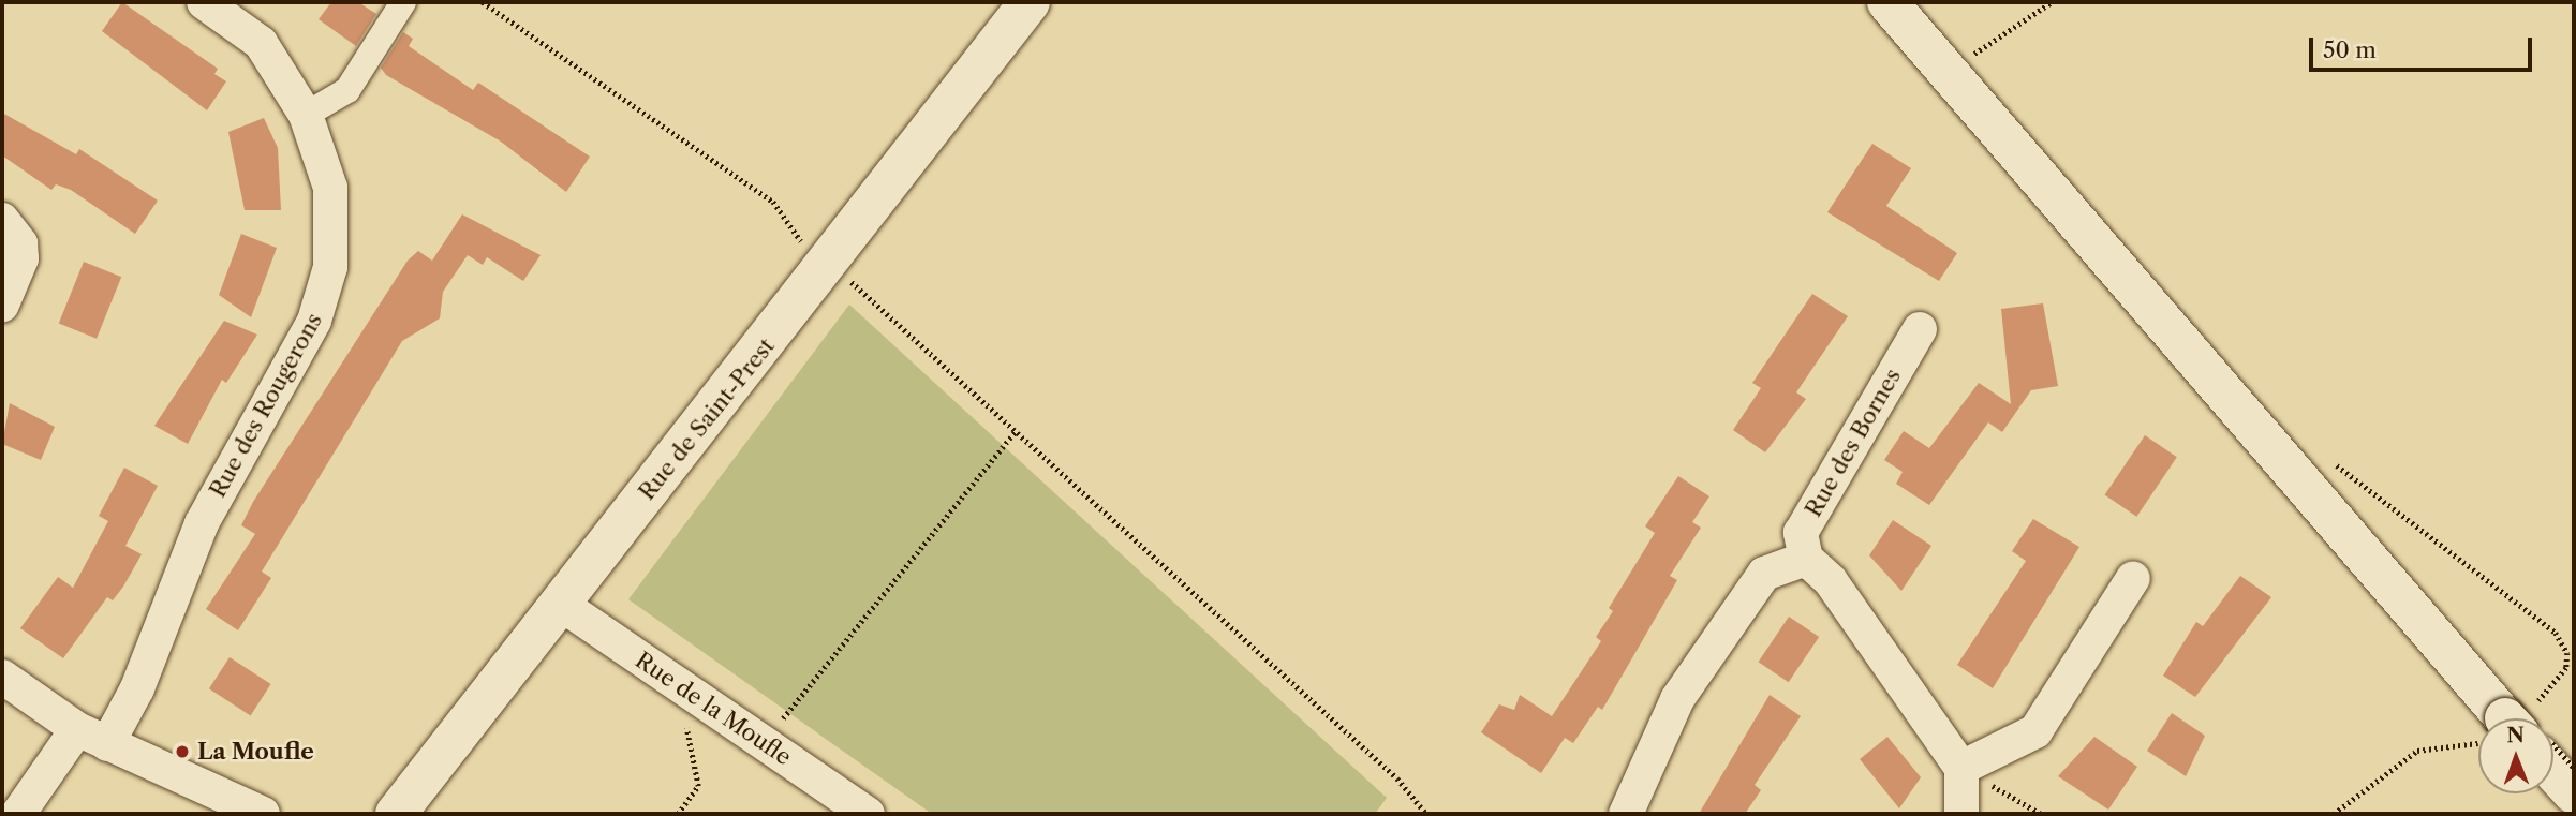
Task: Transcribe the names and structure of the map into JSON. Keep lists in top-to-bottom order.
{
  "streets": {
    "main road": ["Rue de Saint-Prest"],
    "street": ["Rue des Rougerons", "Rue des Bornes", "Rue de la Moufle"]
  },
  "crossings": [
    ["Rue de Saint-Prest", "Rue de la Moufle"]
  ],
  "places": ["La Moufle"],
  "scale_bar": "50 m",
  "north": "top"
}
